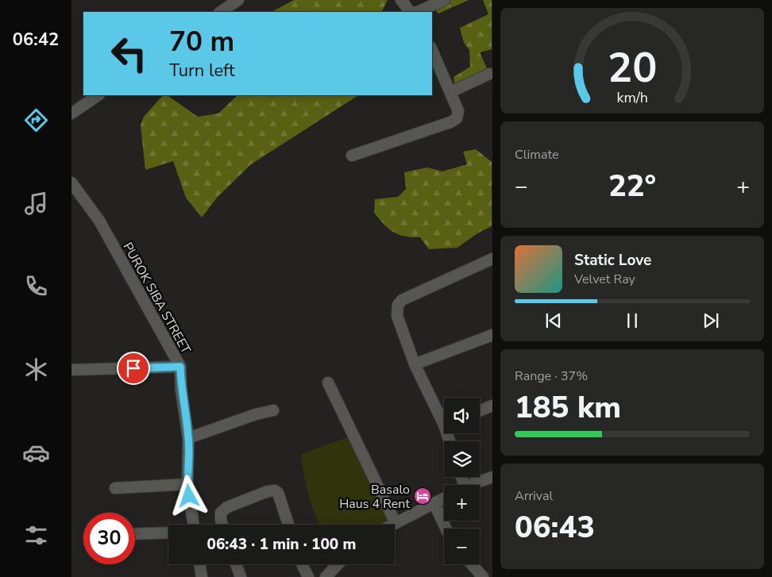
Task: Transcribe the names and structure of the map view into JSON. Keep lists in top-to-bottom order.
{
  "streets": {
    "street": ["PUROK SIBA STREET"]
  },
  "places": {
    "hotel": ["Basalo Haus 4 Rent"]
  },
  "page": {
    "tabs": "06:42",
    "turn": ["70 m", "Turn left"],
    "tile": [
      "Climate",
      ["Range · 37%", "185 km"],
      ["Arrival", "06:43"]
    ],
    "heat": ["−", "22°", "+"],
    "song": ["Static Love", "Velvet Ray"],
    "map_buttons": ["+", "−"],
    "limit": "30",
    "trip": "06:43 · 1 min · 100 m",
    "gauge": ["20", "km/h"]
  }
}
